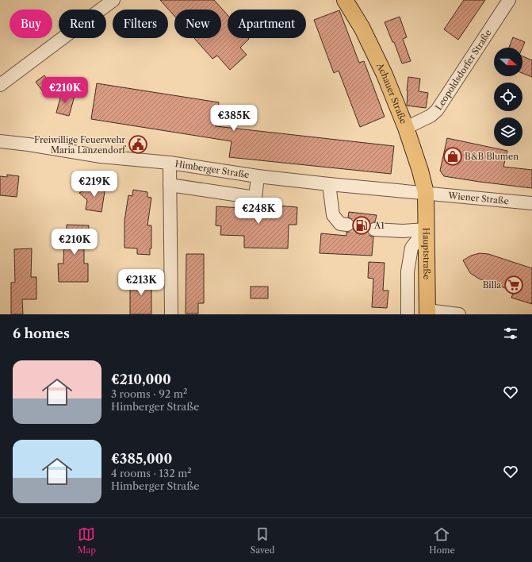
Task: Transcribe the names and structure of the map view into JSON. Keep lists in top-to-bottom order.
{
  "streets": {
    "main road": ["Achauer Straße", "Hauptstraße"],
    "street": ["Leopoldsdorfer Straße", "Himberger Straße", "Wiener Straße"]
  },
  "crossings": [
    ["Leopoldsdorfer Straße", "Achauer Straße"],
    ["Achauer Straße", "Himberger Straße"],
    ["Achauer Straße", "Wiener Straße"],
    ["Achauer Straße", "Hauptstraße"],
    ["Himberger Straße", "Wiener Straße"],
    ["Himberger Straße", "Hauptstraße"],
    ["Wiener Straße", "Hauptstraße"]
  ],
  "places": {
    "public building": ["Freiwillige Feuerwehr Maria Lanzendorf"],
    "shop": ["B&B Blumen"],
    "fuel station": ["A1"],
    "supermarket": ["Billa"]
  },
  "north": "right",
  "page": {
    "chip": [
      "Buy",
      "Rent",
      "Filters",
      "New",
      "Apartment"
    ],
    "price": [
      "€210K",
      "€385K",
      "€219K",
      "€248K",
      "€210K",
      "€213K"
    ],
    "heading": "6 homes",
    "list": [
      {
        "name": "€210,000",
        "note": "3 rooms · 92 m² · Himberger Straße"
      },
      {
        "name": "€385,000",
        "note": "4 rooms · 132 m² · Himberger Straße"
      }
    ],
    "tabs": ["Map", "Saved", "Home"]
  }
}
